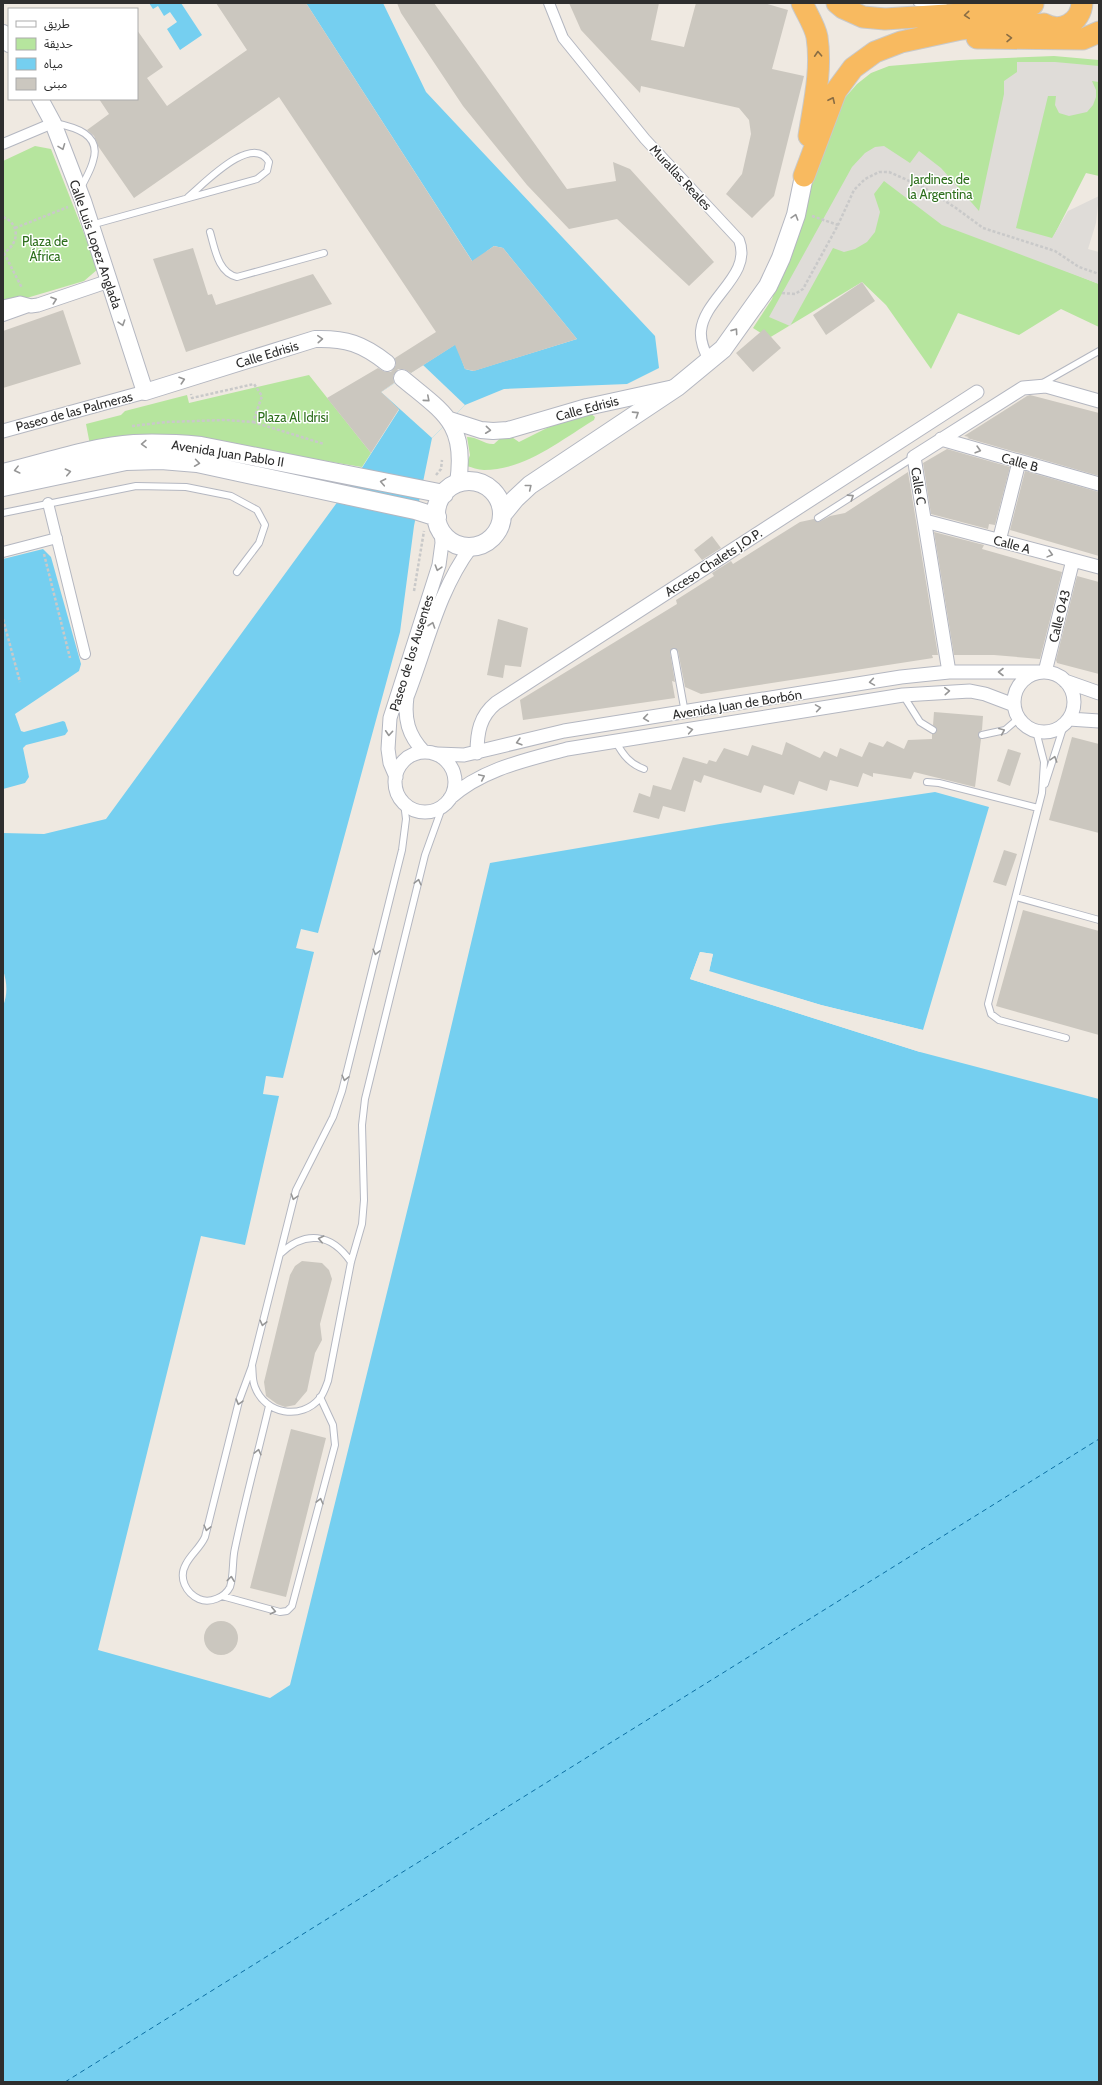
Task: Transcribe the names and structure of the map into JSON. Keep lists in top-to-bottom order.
{
  "streets": {
    "main road": ["Avenida Juan Pablo II"],
    "street": [
      "Murallas Reales",
      "Calle Luis Lopez Anglada",
      "Calle Edrisis",
      "Paseo de las Palmeras",
      "Calle B",
      "Calle C",
      "Calle A",
      "Acceso Chalets J.O.P.",
      "Calle 043",
      "Paseo de los Ausentes",
      "Avenida Juan de Borbón"
    ]
  },
  "crossings": [
    ["Calle Luis Lopez Anglada", "Calle Edrisis"],
    ["Calle Luis Lopez Anglada", "Paseo de las Palmeras"],
    ["Calle Edrisis", "Paseo de las Palmeras"],
    ["Avenida Juan Pablo II", "Paseo de los Ausentes"],
    ["Calle B", "Calle C"],
    ["Calle C", "Calle A"],
    ["Calle C", "Avenida Juan de Borbón"],
    ["Calle A", "Calle 043"],
    ["Acceso Chalets J.O.P.", "Avenida Juan de Borbón"],
    ["Calle 043", "Avenida Juan de Borbón"],
    ["Paseo de los Ausentes", "Avenida Juan de Borbón"]
  ],
  "one_way": [
    "Calle Luis Lopez Anglada",
    "Calle Edrisis",
    "Calle B",
    "Calle A"
  ],
  "parks": ["Jardines de la Argentina", "Plaza de África", "Plaza Al Idrisi"],
  "legend": [
    "طريق",
    "حديقة",
    "مياه",
    "مبنى"
  ]
}
